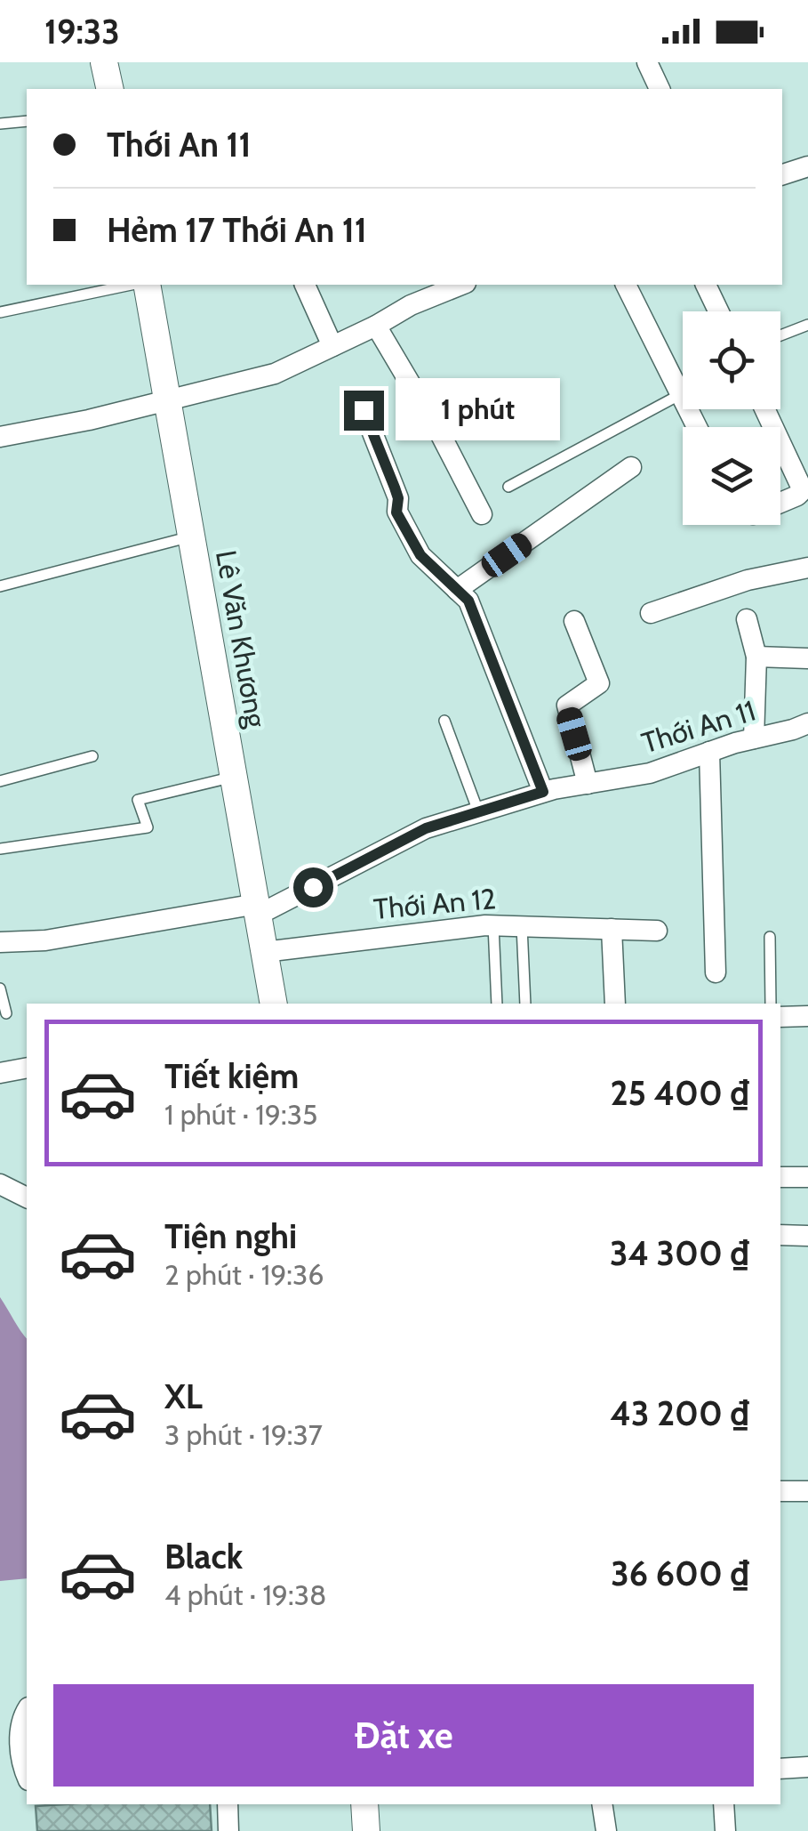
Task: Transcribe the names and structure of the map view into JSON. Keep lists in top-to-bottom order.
{
  "streets": {
    "main road": ["Lê Văn Khương"],
    "street": ["Thới An 11", "Thới An 12"]
  },
  "crossings": [
    ["Lê Văn Khương", "Thới An 11"],
    ["Lê Văn Khương", "Thới An 12"]
  ],
  "page": {
    "status": "19:33",
    "banner": ["Thới An 11", "Hẻm 17 Thới An 11"],
    "bubble": "1 phút",
    "list": [
      {
        "name": "Tiết kiệm",
        "note": "1 phút · 19:35",
        "value": "25 400 ₫"
      },
      {
        "name": "Tiện nghi",
        "note": "2 phút · 19:36",
        "value": "34 300 ₫"
      },
      {
        "name": "XL",
        "note": "3 phút · 19:37",
        "value": "43 200 ₫"
      },
      {
        "name": "Black",
        "note": "4 phút · 19:38",
        "value": "36 600 ₫"
      }
    ],
    "buttons": "Đặt xe"
  }
}
